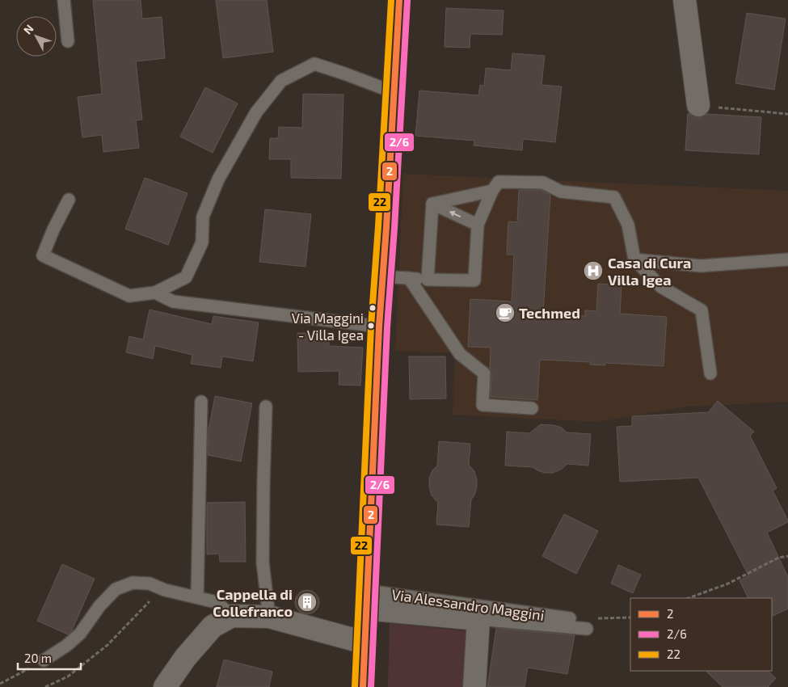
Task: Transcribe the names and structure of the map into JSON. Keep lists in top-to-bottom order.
{
  "streets": {
    "main road": ["Via Alessandro Maggini"]
  },
  "places": {
    "hospital": ["Casa di Cura Villa Igea"],
    "cafe": ["Techmed"],
    "other": ["Via Maggini - Villa Igea"],
    "building": ["Cappella di Collefranco"]
  },
  "lines": ["transit line 2", "transit line 22", "transit line 2/6"],
  "legend": ["2", "2/6", "22"],
  "scale_bar": "20 m",
  "north": "top left"
}
